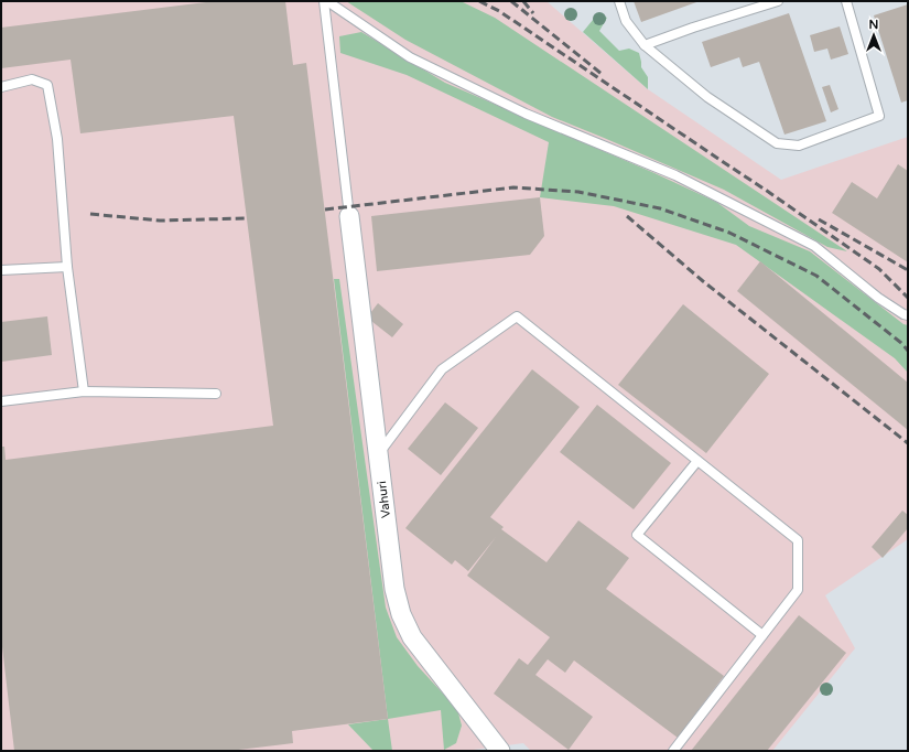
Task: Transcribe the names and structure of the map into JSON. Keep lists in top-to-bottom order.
{
  "streets": {
    "street": ["Vahuri"]
  },
  "north": "top"
}
